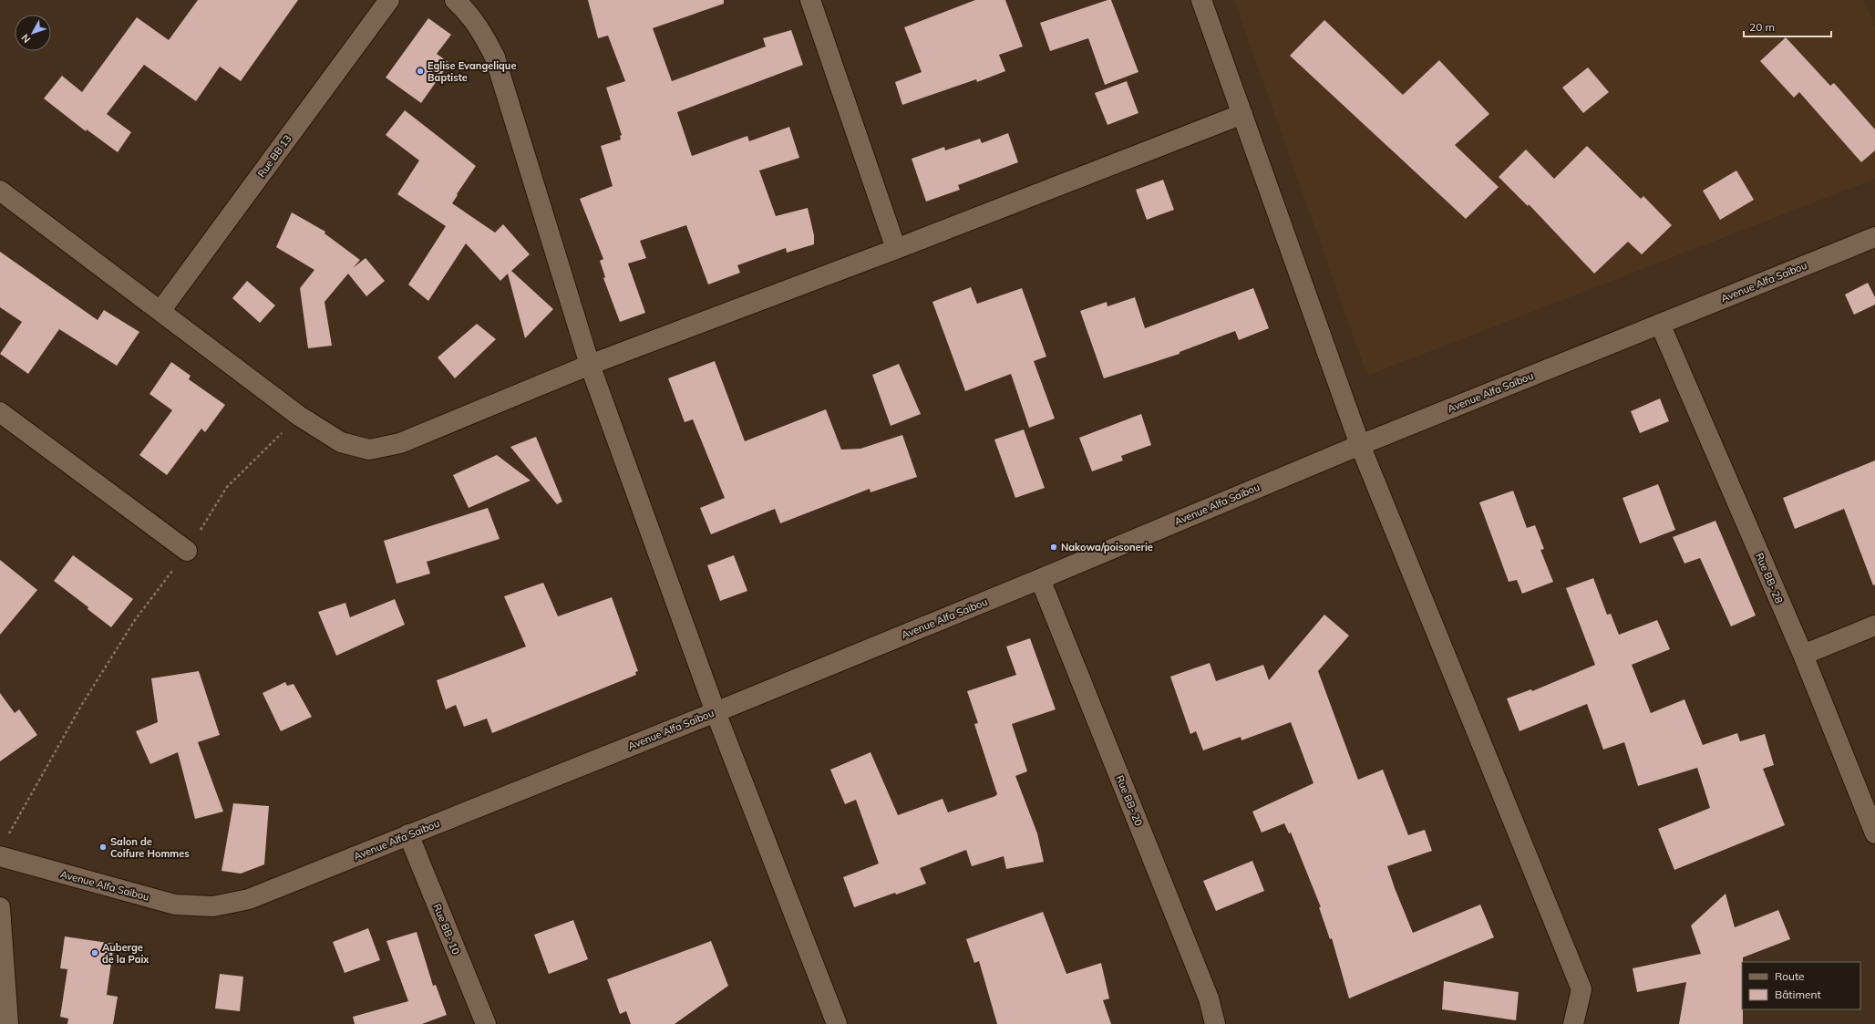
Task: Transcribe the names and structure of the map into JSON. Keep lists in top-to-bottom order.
{
  "streets": {
    "street": [
      "Rue BB 13",
      "Avenue Alfa Saibou",
      "Rue BB- 28",
      "Rue BB- 20",
      "Rue BB- 10"
    ]
  },
  "crossings": [
    ["Avenue Alfa Saibou", "Rue BB- 28"],
    ["Avenue Alfa Saibou", "Rue BB- 20"],
    ["Avenue Alfa Saibou", "Rue BB- 10"]
  ],
  "places": [
    "Eglise Evangelique Baptiste",
    "Nakowa/poisonerie",
    "Salon de Coifure Hommes",
    "Auberge de la Paix"
  ],
  "legend": ["Route", "Bâtiment"],
  "scale_bar": "20 m",
  "north": "bottom left"
}
